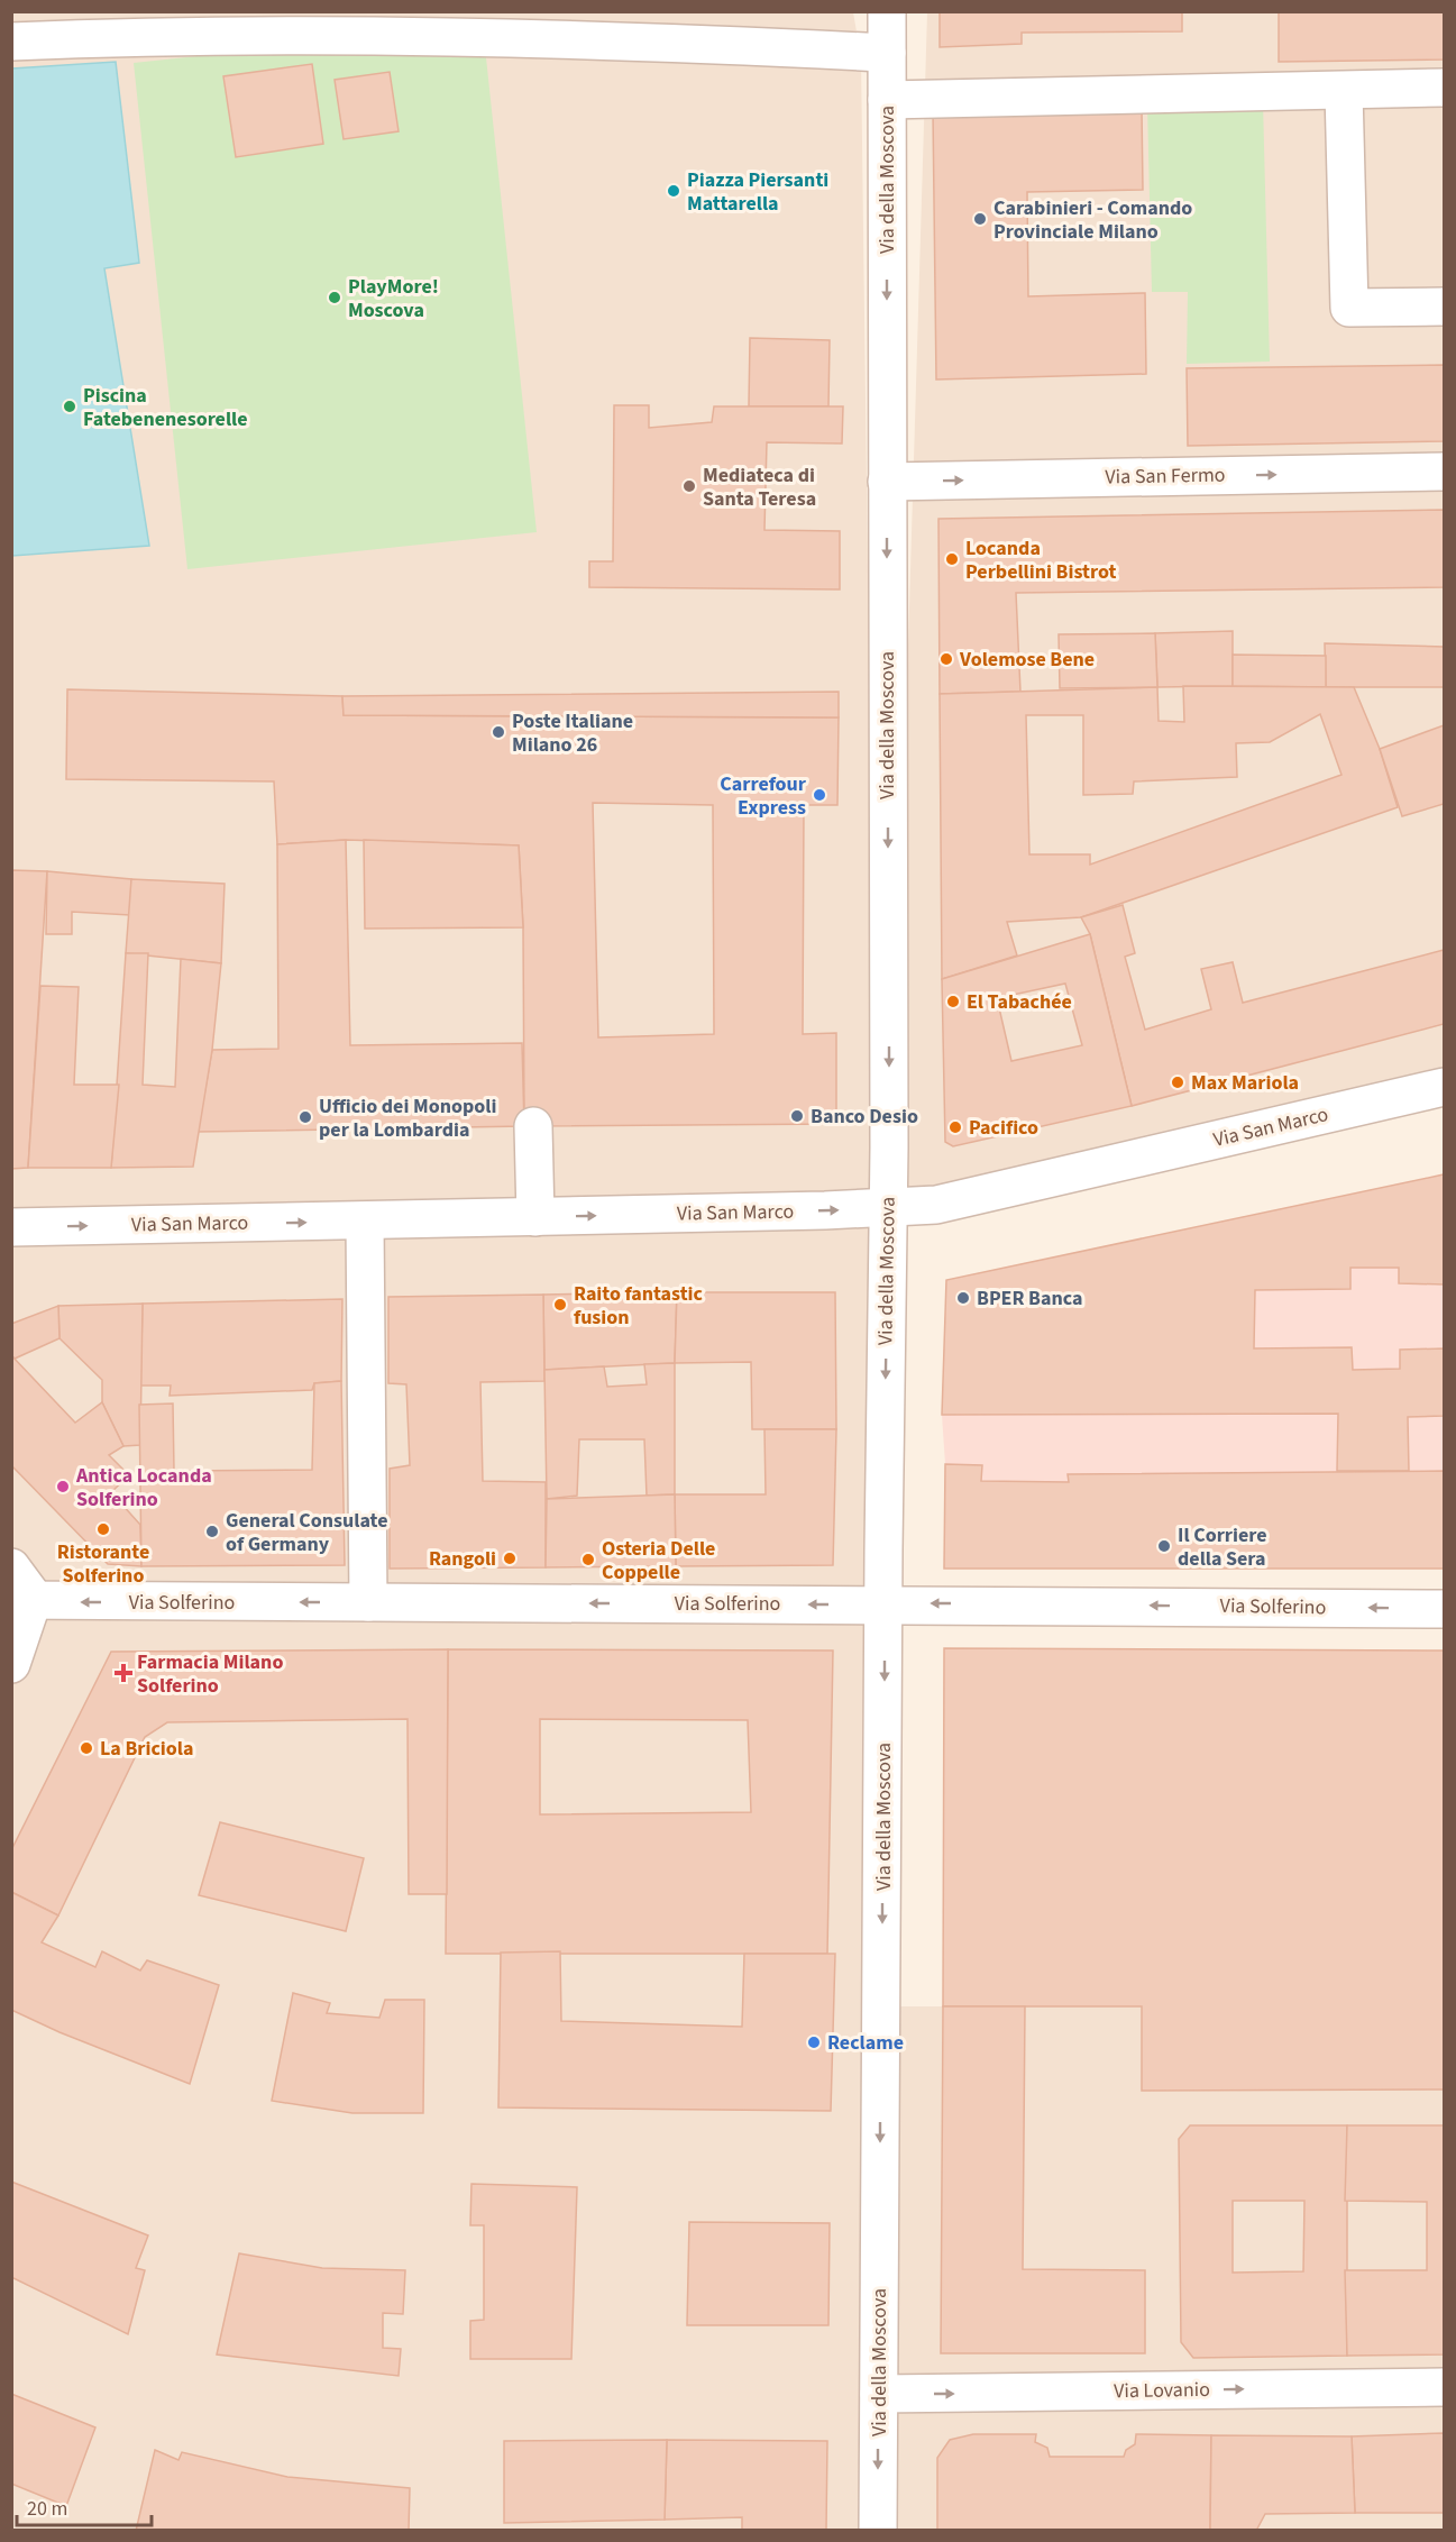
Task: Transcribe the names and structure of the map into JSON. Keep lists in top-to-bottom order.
{
  "streets": {
    "street": [
      "Via della Moscova",
      "Via San Fermo",
      "Via San Marco",
      "Via Solferino",
      "Via Lovanio"
    ]
  },
  "crossings": [
    ["Via della Moscova", "Via San Fermo"],
    ["Via della Moscova", "Via San Marco"],
    ["Via della Moscova", "Via Solferino"],
    ["Via della Moscova", "Via Lovanio"]
  ],
  "one_way": [
    "Via della Moscova",
    "Via San Fermo",
    "Via San Marco",
    "Via Solferino",
    "Via Lovanio"
  ],
  "places": {
    "other": [
      "Piazza Piersanti Mattarella",
      "Carabinieri - Comando Provinciale Milano",
      "PlayMore! Moscova",
      "Piscina Fatebenenesorelle",
      "Mediateca di Santa Teresa",
      "Locanda Perbellini Bistrot",
      "Volemose Bene",
      "Poste Italiane Milano 26",
      "Carrefour Express",
      "El Tabachée",
      "Max Mariola",
      "Banco Desio",
      "Ufficio dei Monopoli per la Lombardia",
      "Pacifico",
      "BPER Banca",
      "Raito fantastic fusion",
      "Antica Locanda Solferino",
      "Ristorante Solferino",
      "General Consulate of Germany",
      "Il Corriere della Sera",
      "Rangoli",
      "Osteria Delle Coppelle",
      "La Briciola",
      "Reclame"
    ],
    "health": ["Farmacia Milano Solferino"]
  },
  "scale_bar": "20 m"
}
